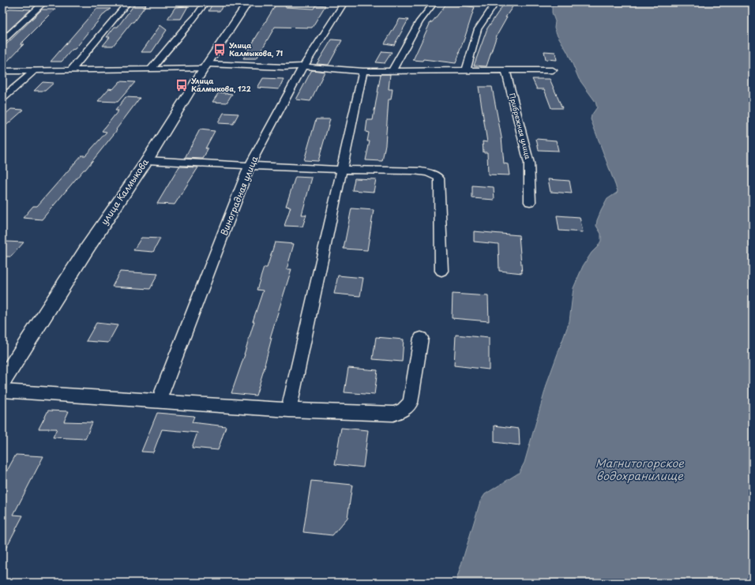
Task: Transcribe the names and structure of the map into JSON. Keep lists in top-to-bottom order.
{
  "streets": {
    "main road": ["улица Калмыкова"],
    "street": ["Прибрежная улица", "Виноградная улица"]
  },
  "water": ["Магнитогорское водохранилище"],
  "places": {
    "bus stop": ["Улица Калмыкова, 71", "Улица Калмыкова, 122"]
  }
}
